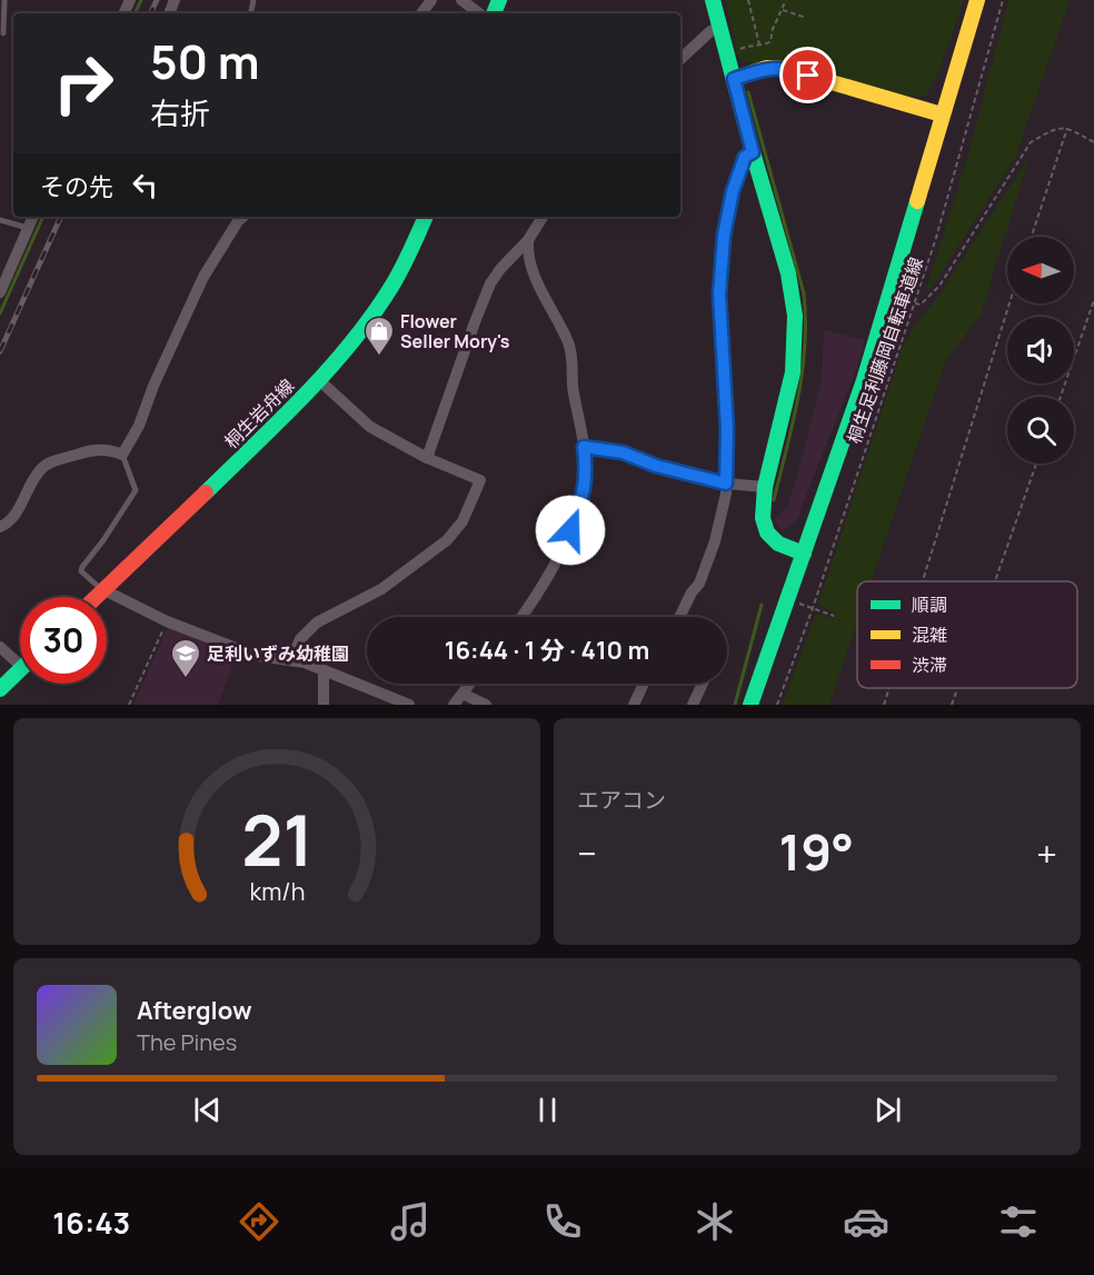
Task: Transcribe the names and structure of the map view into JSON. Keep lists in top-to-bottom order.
{
  "streets": {
    "street": ["桐生岩舟線"],
    "path": ["桐生足利藤岡自転車道線"]
  },
  "places": {
    "shop": ["Flower Seller Mory's"],
    "school or university": ["足利いずみ幼稚園"]
  },
  "legend": ["順調", "混雑", "渋滞"],
  "north": "left",
  "page": {
    "turn": ["50 m", "右折"],
    "then": "その先",
    "limit": "30",
    "trip": "16:44 · 1 分 · 410 m",
    "tile": "エアコン",
    "heat": ["−", "19°", "+"],
    "song": ["Afterglow", "The Pines"],
    "tabs": "16:43",
    "gauge": ["21", "km/h"]
  }
}
